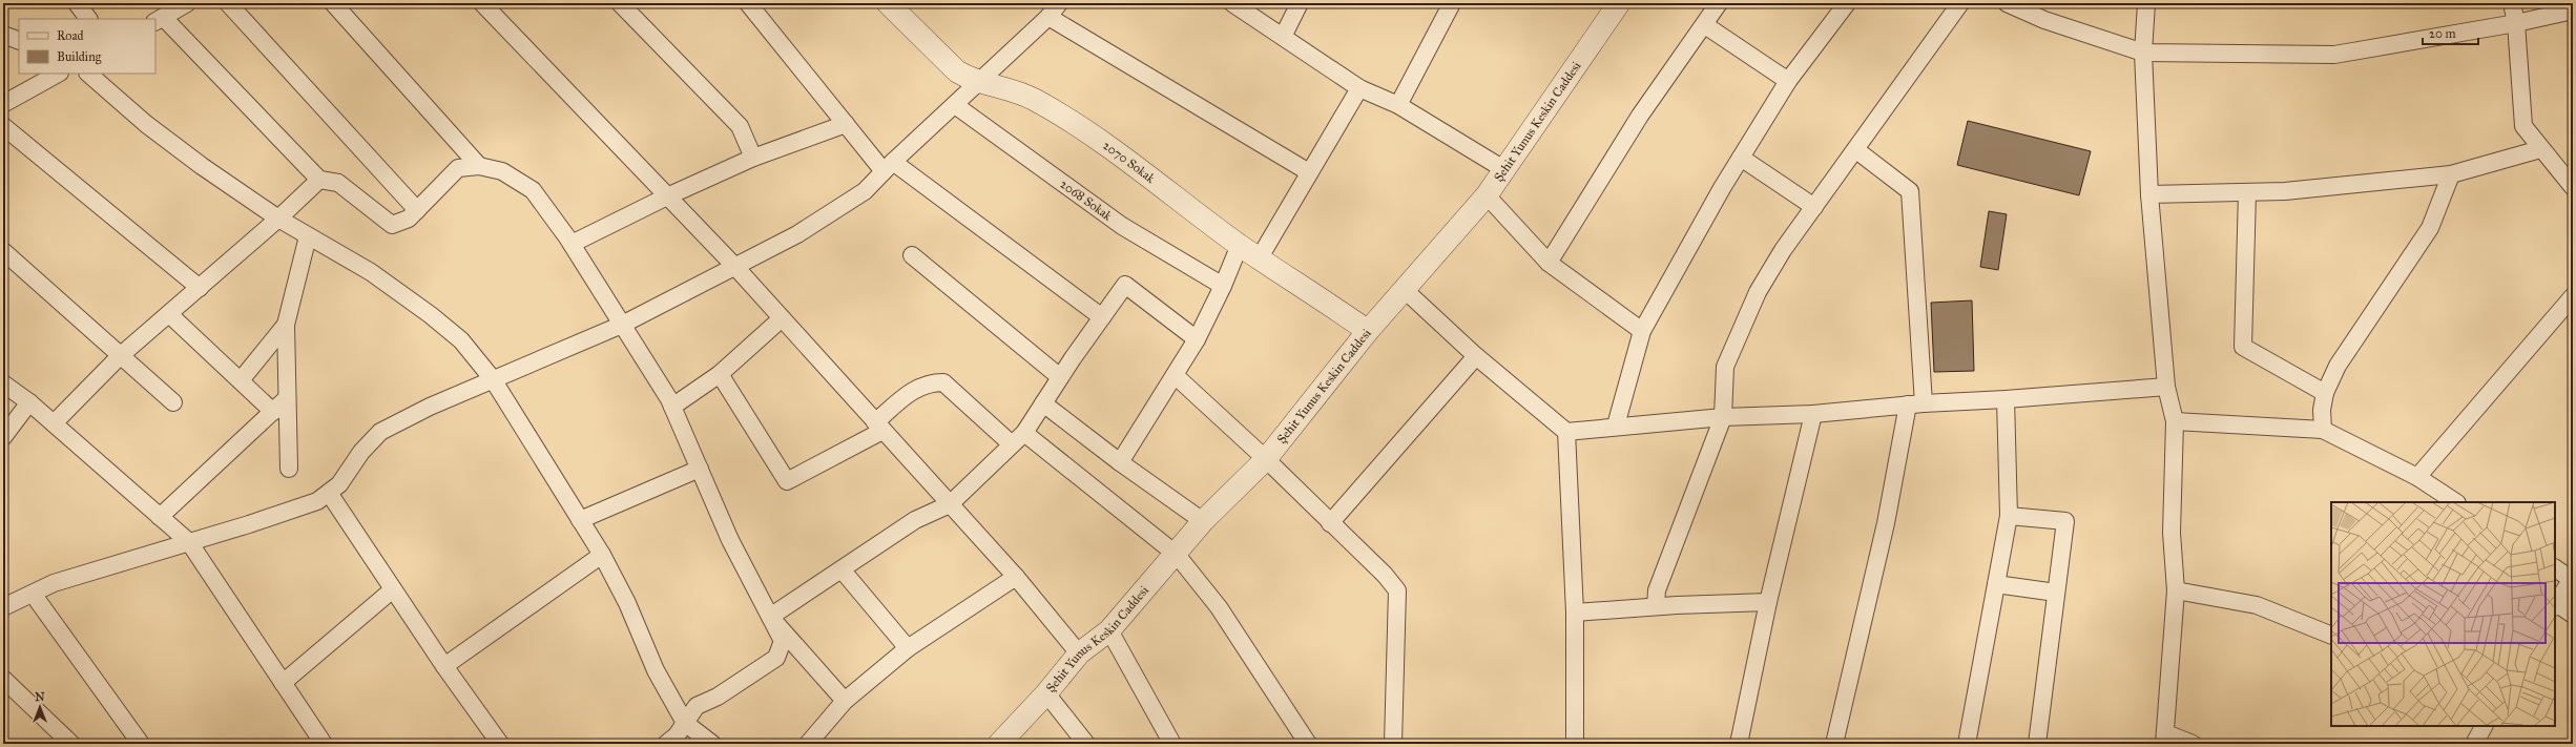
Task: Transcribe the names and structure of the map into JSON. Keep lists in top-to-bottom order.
{
  "streets": {
    "street": ["Şehit Yunus Keskin Caddesi", "2070 Sokak", "2068 Sokak"]
  },
  "crossings": [
    ["Şehit Yunus Keskin Caddesi", "2070 Sokak"]
  ],
  "legend": ["Road", "Building"],
  "scale_bar": "20 m",
  "north": "top"
}
